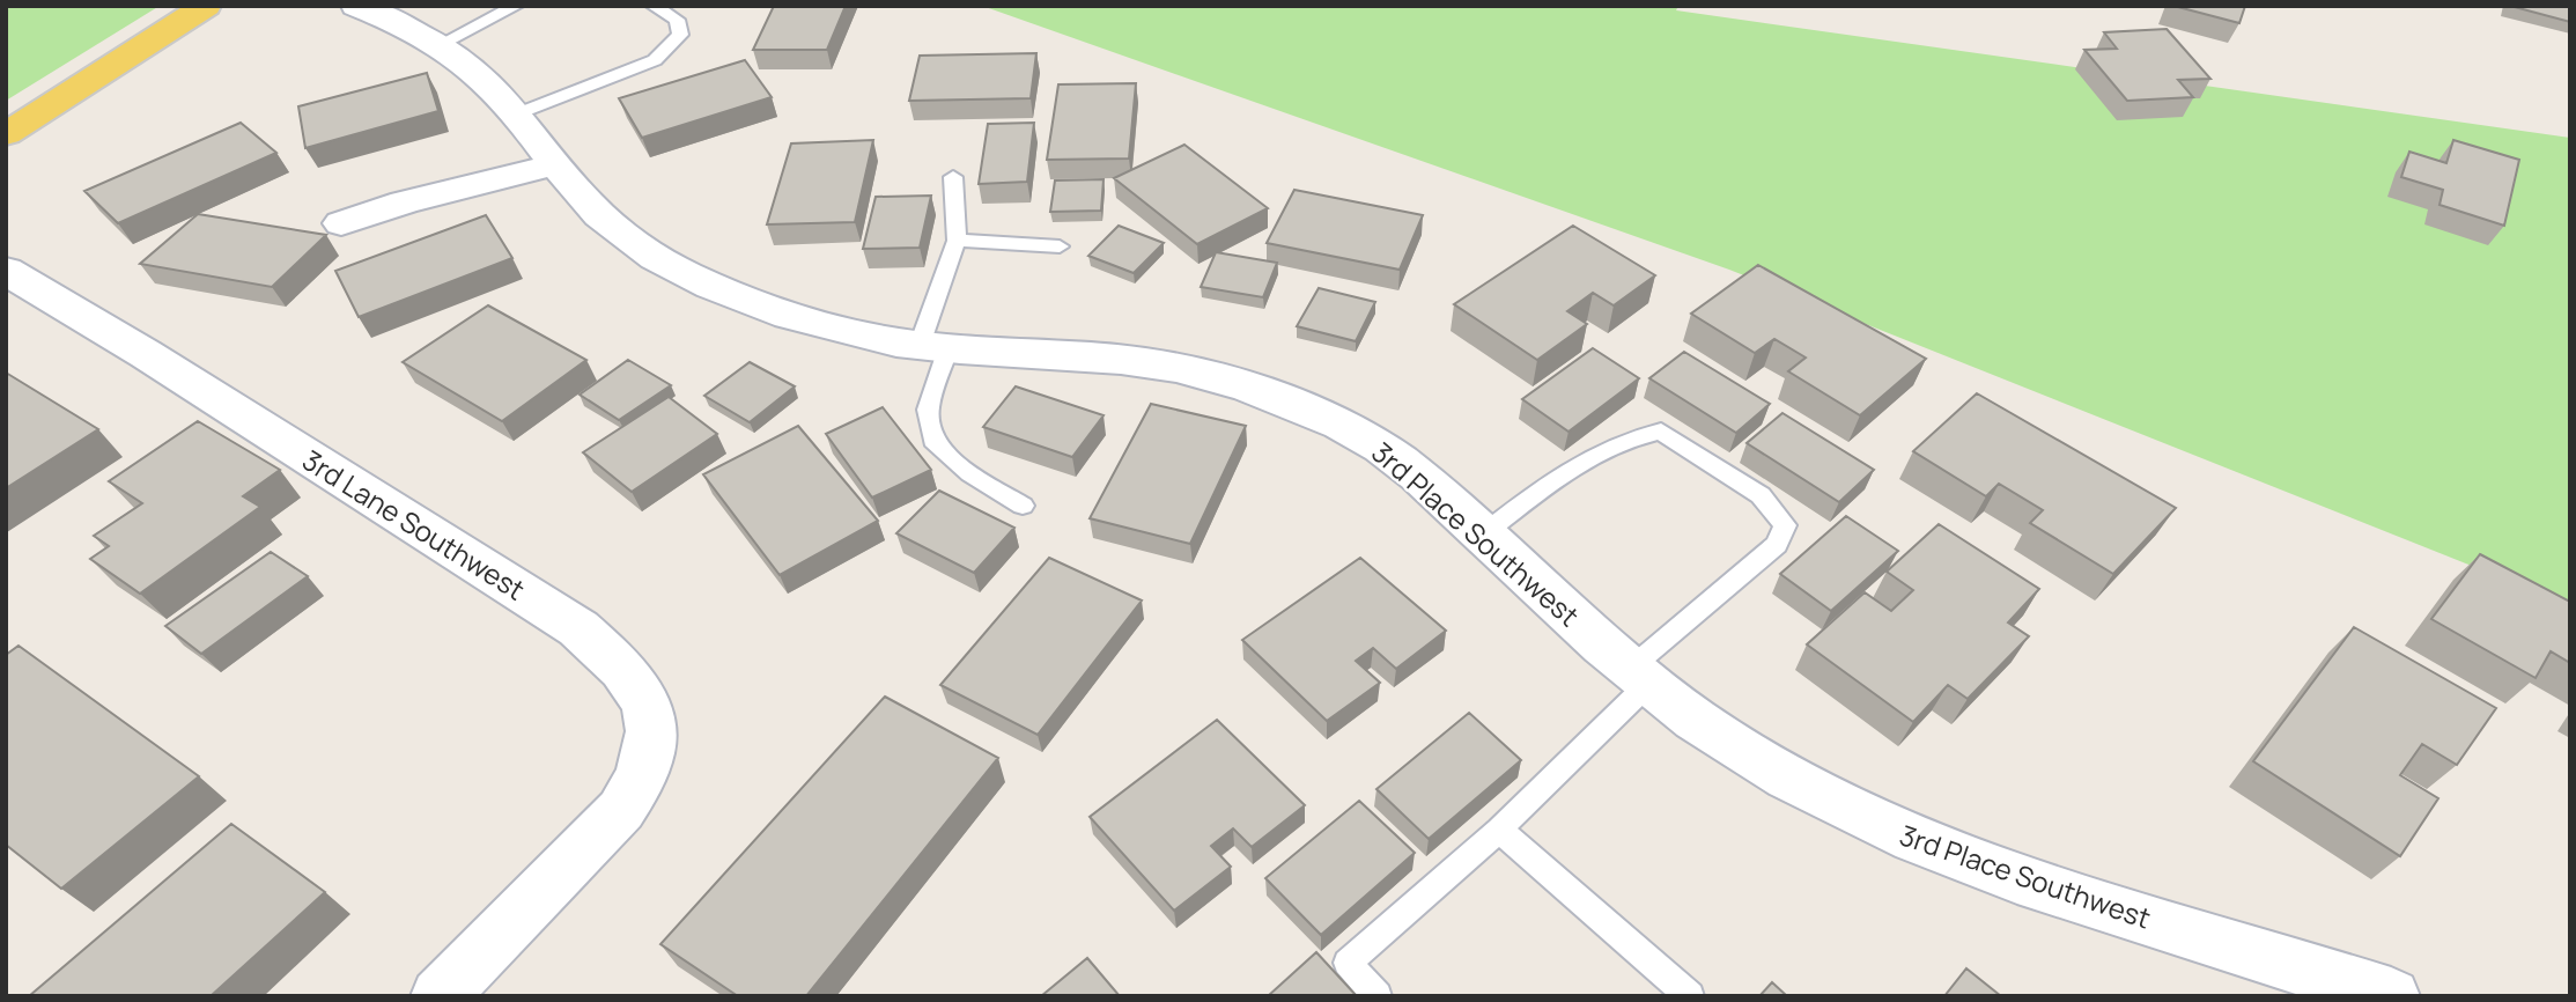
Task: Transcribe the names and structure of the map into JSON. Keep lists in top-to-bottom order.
{
  "streets": {
    "street": ["3rd Lane Southwest", "3rd Place Southwest"]
  }
}
